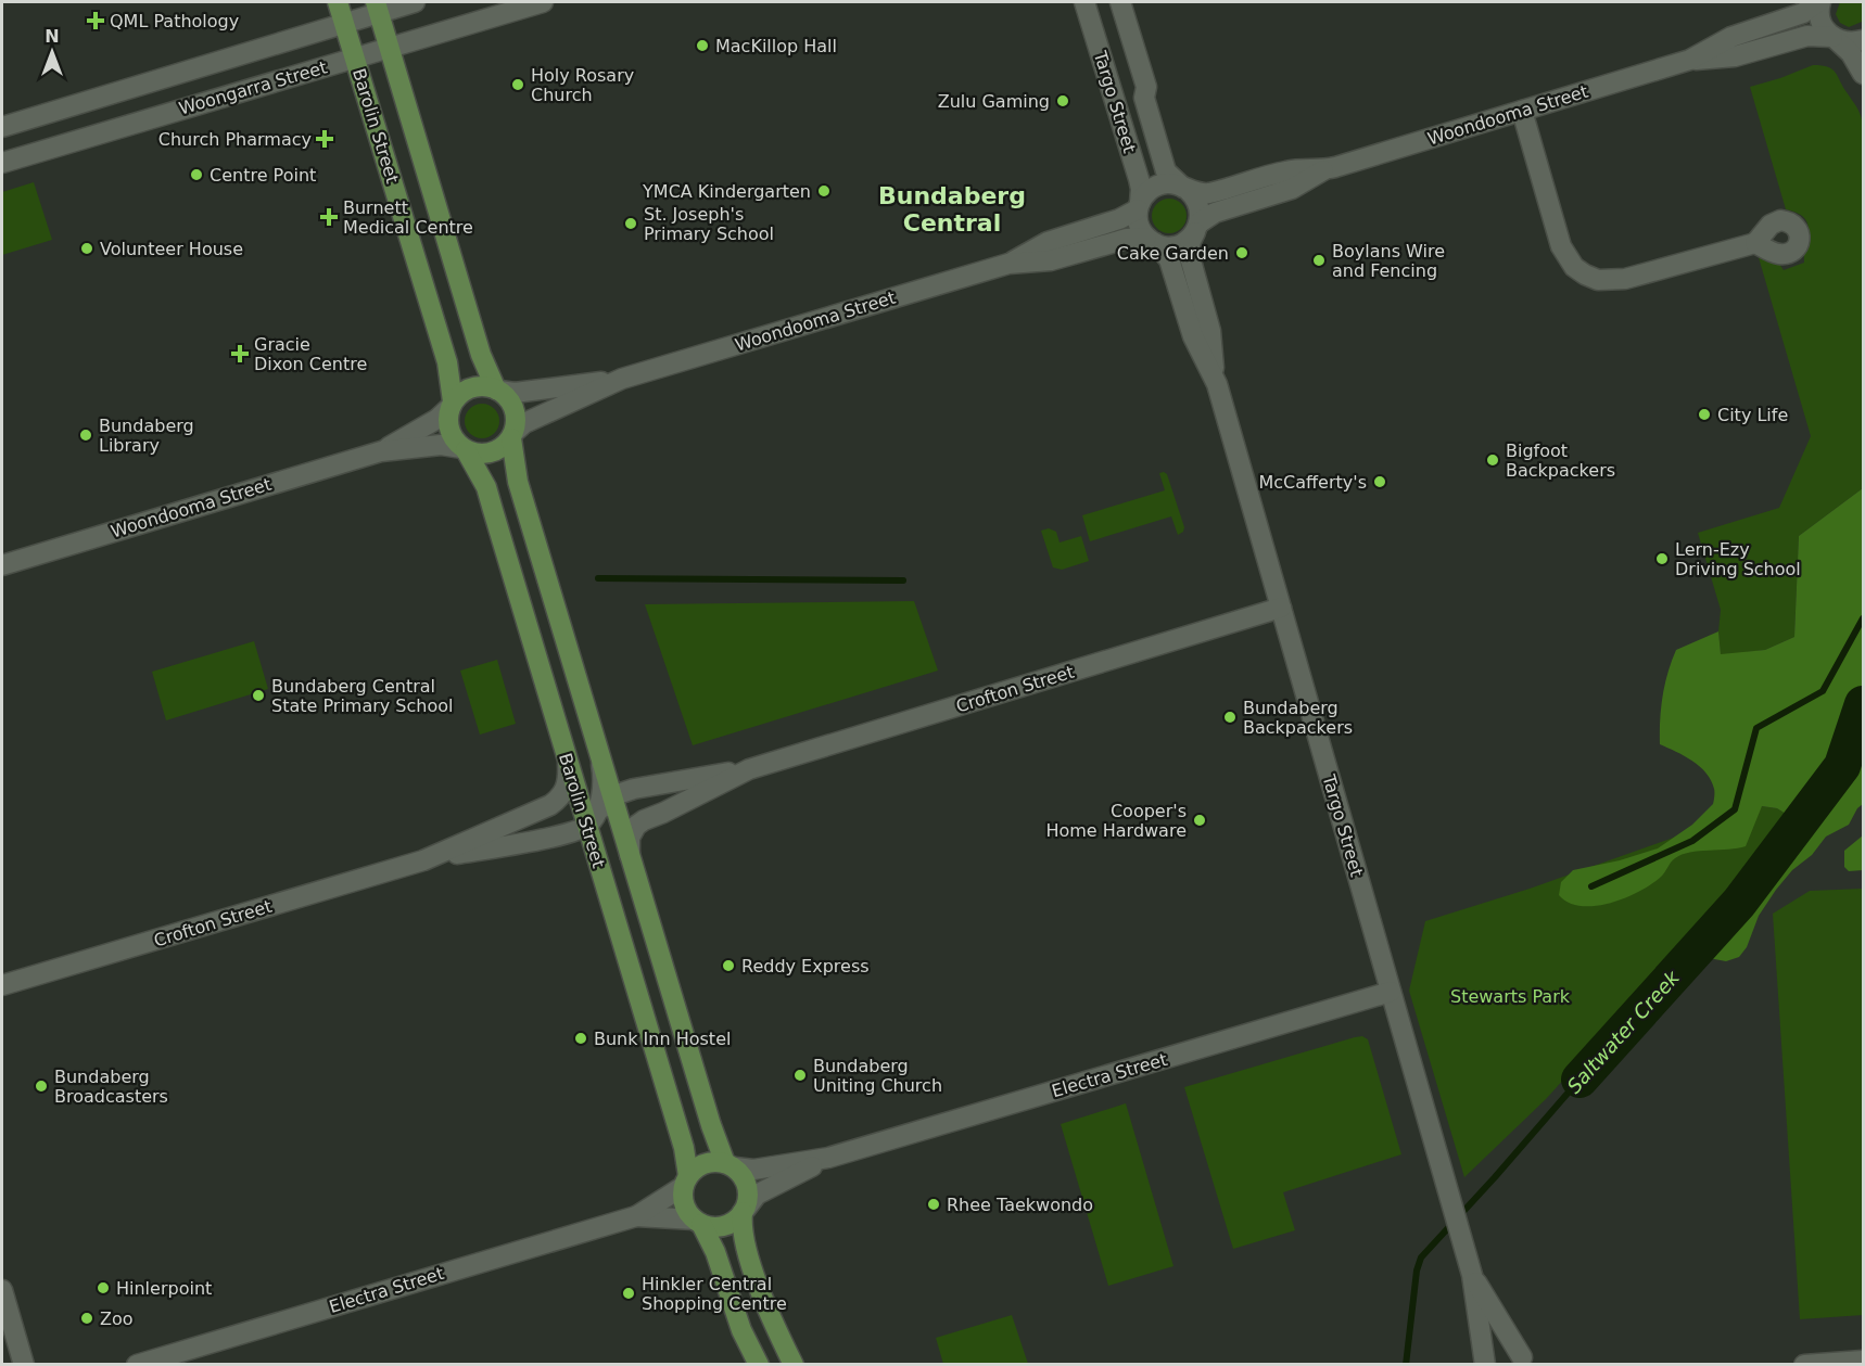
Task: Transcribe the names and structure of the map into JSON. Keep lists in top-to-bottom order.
{
  "streets": {
    "main road": ["Barolin Street"],
    "street": [
      "Woongarra Street",
      "Targo Street",
      "Woondooma Street",
      "Crofton Street",
      "Electra Street"
    ]
  },
  "crossings": [
    ["Woongarra Street", "Barolin Street"],
    ["Targo Street", "Woondooma Street"],
    ["Targo Street", "Crofton Street"],
    ["Targo Street", "Electra Street"],
    ["Woondooma Street", "Barolin Street"],
    ["Barolin Street", "Crofton Street"],
    ["Barolin Street", "Electra Street"]
  ],
  "districts": ["Bundaberg Central"],
  "water": ["Saltwater Creek"],
  "parks": ["Stewarts Park"],
  "places": {
    "health": [
      "QML Pathology",
      "Church Pharmacy",
      "Burnett Medical Centre",
      "Gracie Dixon Centre"
    ],
    "other": [
      "MacKillop Hall",
      "Holy Rosary Church",
      "Zulu Gaming",
      "Centre Point",
      "YMCA Kindergarten",
      "St. Joseph's Primary School",
      "Volunteer House",
      "Cake Garden",
      "Boylans Wire and Fencing",
      "City Life",
      "Bundaberg Library",
      "Bigfoot Backpackers",
      "McCafferty's",
      "Lern-Ezy Driving School",
      "Bundaberg Central State Primary School",
      "Bundaberg Backpackers",
      "Cooper's Home Hardware",
      "Reddy Express",
      "Bunk Inn Hostel",
      "Bundaberg Uniting Church",
      "Bundaberg Broadcasters",
      "Rhee Taekwondo",
      "Hinlerpoint",
      "Hinkler Central Shopping Centre",
      "Zoo"
    ]
  },
  "north": "top"
}
